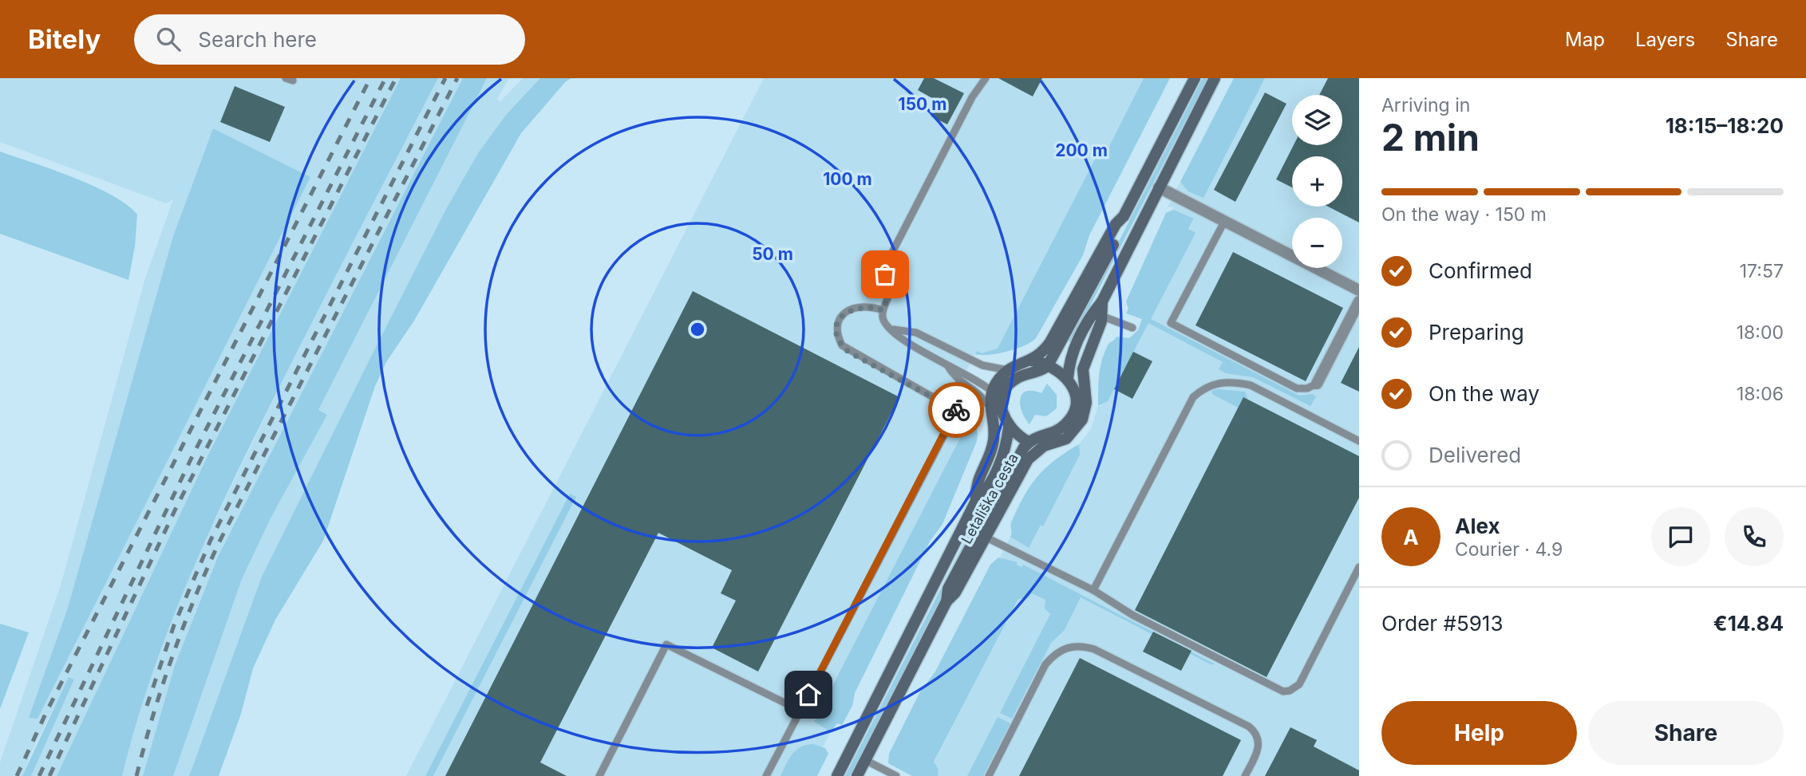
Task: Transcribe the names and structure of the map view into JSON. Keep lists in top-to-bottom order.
{
  "streets": {
    "main road": ["Letališka cesta"]
  },
  "page": {
    "header": "Bitely",
    "search": "Search here",
    "nav": ["Map", "Layers", "Share"],
    "heading": ["2 min", "Arriving in", "18:15–18:20"],
    "panel": [
      "Alex",
      "Courier · 4.9",
      "Order #5913",
      "€14.84"
    ],
    "map_buttons": ["+", "−"],
    "bar": "On the way · 150 m",
    "list": [
      ["Confirmed", "17:57"],
      ["Preparing", "18:00"],
      ["On the way", "18:06"],
      "Delivered"
    ],
    "round": "A",
    "buttons": ["Help", "Share"]
  },
  "rings": [
    "150 m",
    "200 m",
    "100 m",
    "50 m"
  ]
}
